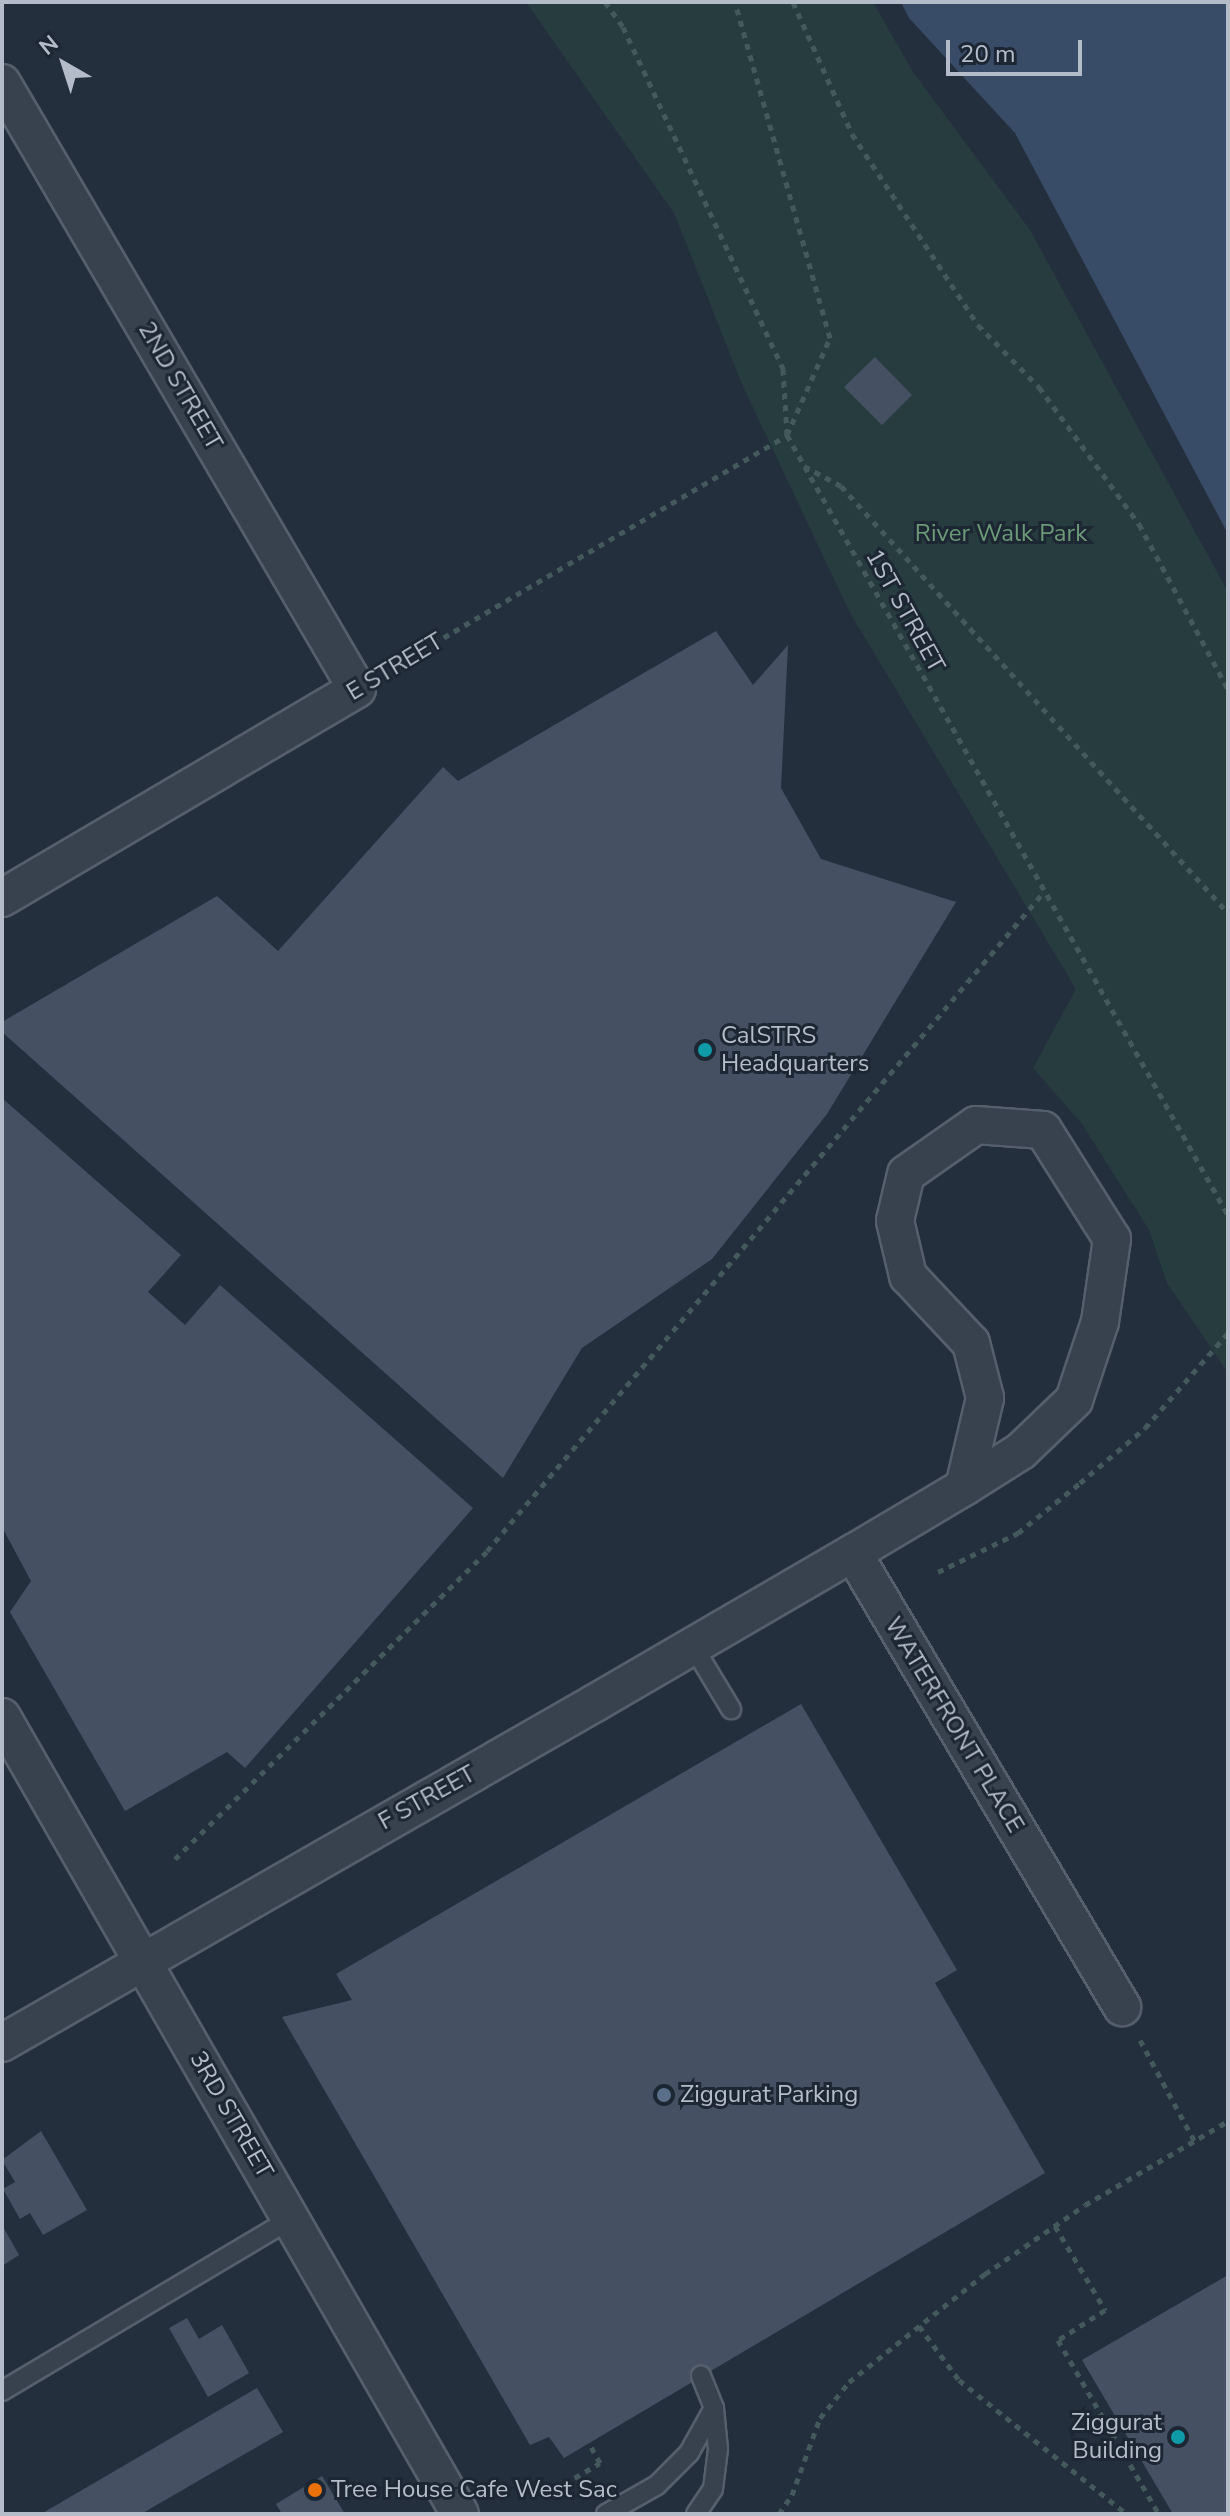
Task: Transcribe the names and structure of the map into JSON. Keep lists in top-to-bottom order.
{
  "streets": {
    "street": [
      "2ND STREET",
      "E STREET",
      "WATERFRONT PLACE",
      "F STREET",
      "3RD STREET"
    ],
    "path": ["1ST STREET"]
  },
  "crossings": [
    ["2ND STREET", "E STREET"],
    ["1ST STREET", "E STREET"],
    ["WATERFRONT PLACE", "F STREET"],
    ["F STREET", "3RD STREET"]
  ],
  "parks": ["River Walk Park"],
  "places": [
    "CalSTRS Headquarters",
    "Ziggurat Parking",
    "Ziggurat Building",
    "Tree House Cafe West Sac"
  ],
  "scale_bar": "20 m",
  "north": "top left"
}
